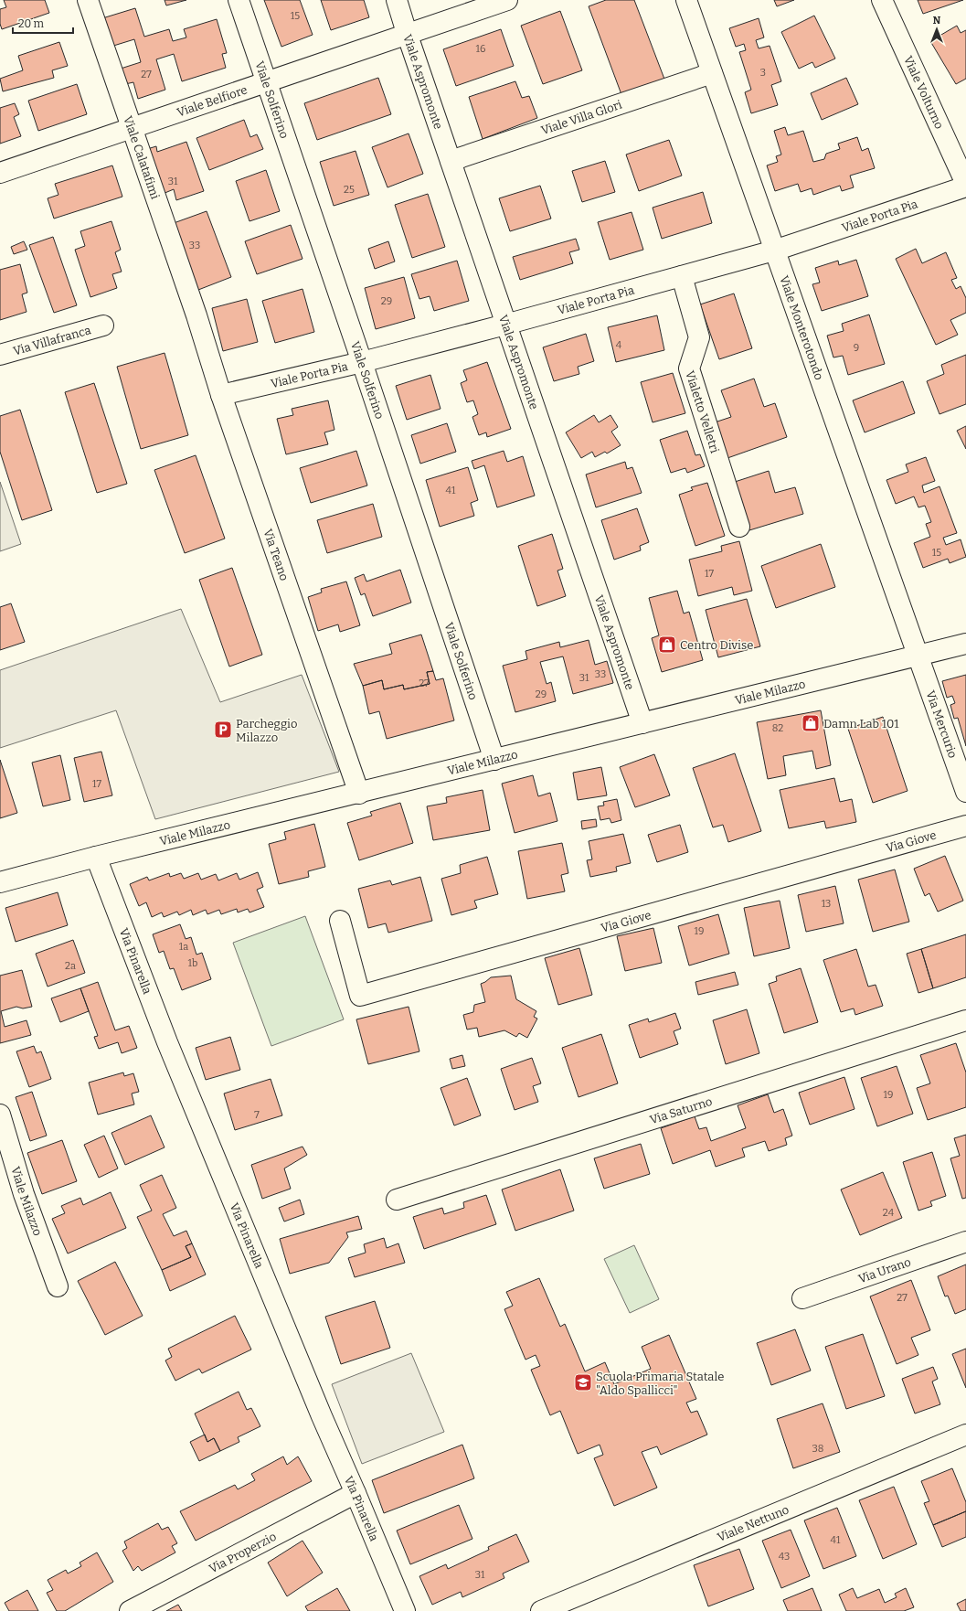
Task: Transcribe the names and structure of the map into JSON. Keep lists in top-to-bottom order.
{
  "streets": {
    "street": [
      "Viale Aspromonte",
      "Viale Volturno",
      "Viale Belfiore",
      "Viale Solferino",
      "Viale Villa Glori",
      "Viale Calatafimi",
      "Viale Porta Pia",
      "Viale Monterotondo",
      "Via Villafranca",
      "Vialetto Velletri",
      "Via Teano",
      "Viale Milazzo",
      "Via Mercurio",
      "Via Giove",
      "Via Pinarella",
      "Via Saturno",
      "Via Urano",
      "Viale Nettuno",
      "Via Properzio"
    ]
  },
  "crossings": [
    ["Viale Aspromonte", "Viale Belfiore"],
    ["Viale Aspromonte", "Viale Villa Glori"],
    ["Viale Aspromonte", "Viale Porta Pia"],
    ["Viale Aspromonte", "Viale Milazzo"],
    ["Viale Belfiore", "Viale Solferino"],
    ["Viale Belfiore", "Viale Calatafimi"],
    ["Viale Solferino", "Viale Porta Pia"],
    ["Viale Solferino", "Viale Milazzo"],
    ["Viale Villa Glori", "Viale Monterotondo"],
    ["Viale Calatafimi", "Via Teano"],
    ["Viale Porta Pia", "Viale Monterotondo"],
    ["Viale Porta Pia", "Vialetto Velletri"],
    ["Viale Porta Pia", "Via Teano"],
    ["Viale Monterotondo", "Viale Milazzo"],
    ["Viale Monterotondo", "Via Mercurio"],
    ["Via Teano", "Viale Milazzo"],
    ["Viale Milazzo", "Via Mercurio"],
    ["Viale Milazzo", "Via Pinarella"],
    ["Via Pinarella", "Via Properzio"]
  ],
  "places": {
    "shop": ["Centro Divise", "Damn Lab 101"],
    "parking": ["Parcheggio Milazzo"],
    "school or university": ["Scuola Primaria Statale \"Aldo Spallicci\""]
  },
  "house_numbers": [
    "15",
    "16",
    "3",
    "27",
    "31",
    "25",
    "33",
    "29",
    "4",
    "9",
    "41",
    "15",
    "17",
    "33",
    "31",
    "27",
    "29",
    "82",
    "17",
    "13",
    "19",
    "1a",
    "1b",
    "2a",
    "19",
    "7",
    "24",
    "27",
    "38",
    "41",
    "43",
    "31"
  ],
  "scale_bar": "20 m",
  "north": "top"
}
